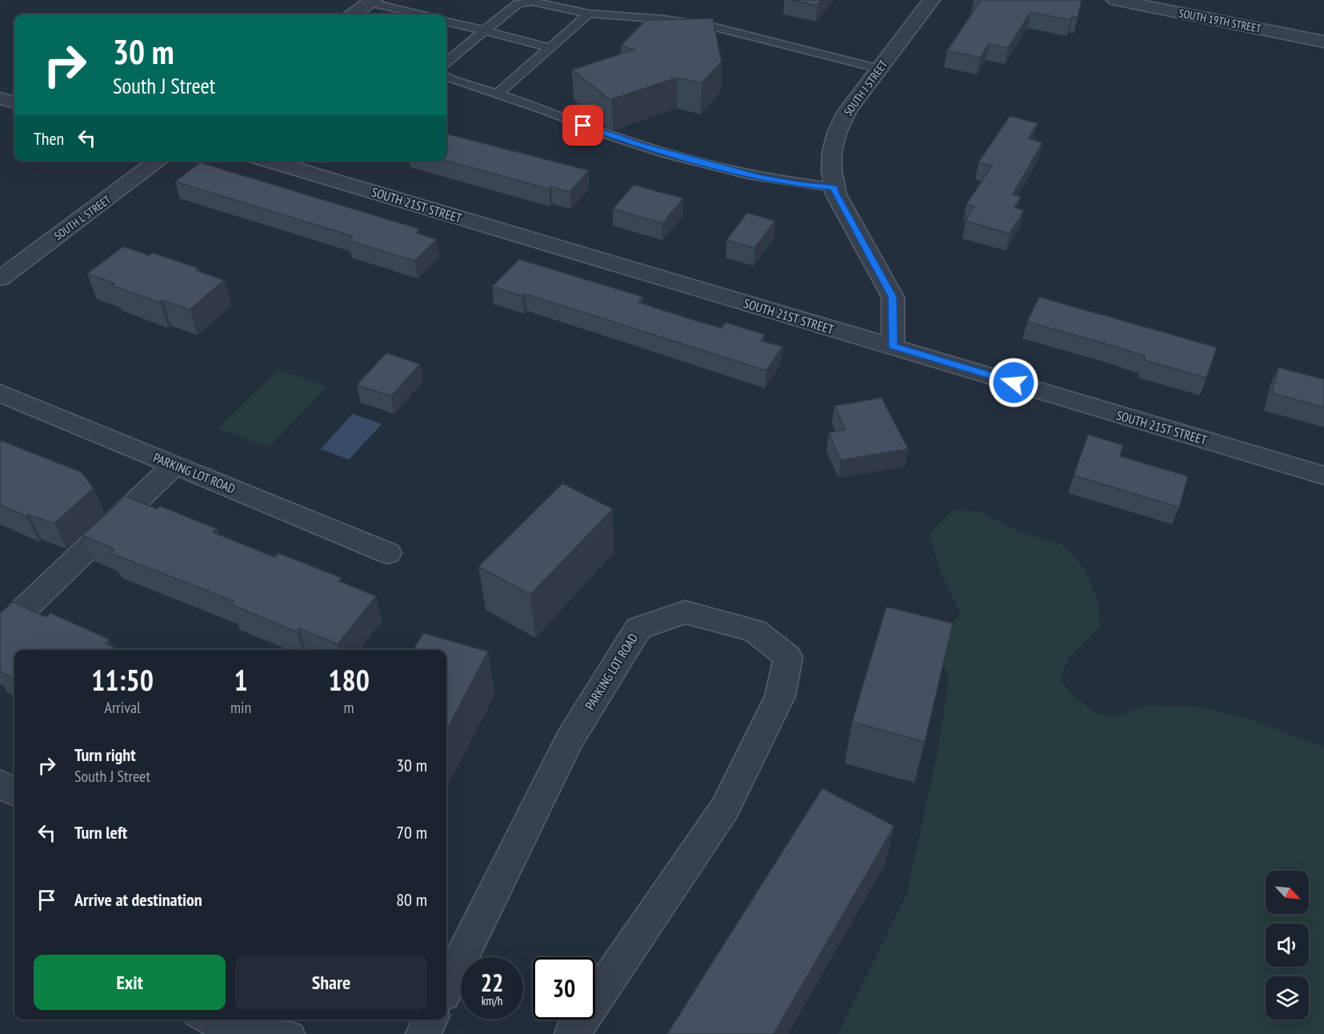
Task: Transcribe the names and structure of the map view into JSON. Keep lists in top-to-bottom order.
{
  "streets": {
    "street": [
      "SOUTH 19TH STREET",
      "SOUTH J STREET",
      "SOUTH 21ST STREET",
      "SOUTH L STREET",
      "PARKING LOT ROAD"
    ]
  },
  "crossings": [
    ["SOUTH J STREET", "SOUTH 21ST STREET"]
  ],
  "north": "bottom right",
  "page": {
    "turn": ["30 m", "South J Street"],
    "then": "Then",
    "eta": [
      "11:50",
      "Arrival",
      "1",
      "min",
      "180",
      "m"
    ],
    "list": [
      {
        "name": "Turn right",
        "note": "South J Street",
        "value": "30 m"
      },
      {
        "name": "Turn left",
        "value": "70 m"
      },
      {
        "name": "Arrive at destination",
        "value": "80 m"
      }
    ],
    "buttons": ["Exit", "Share"],
    "speed": "22 km/h",
    "limit": "30"
  }
}
